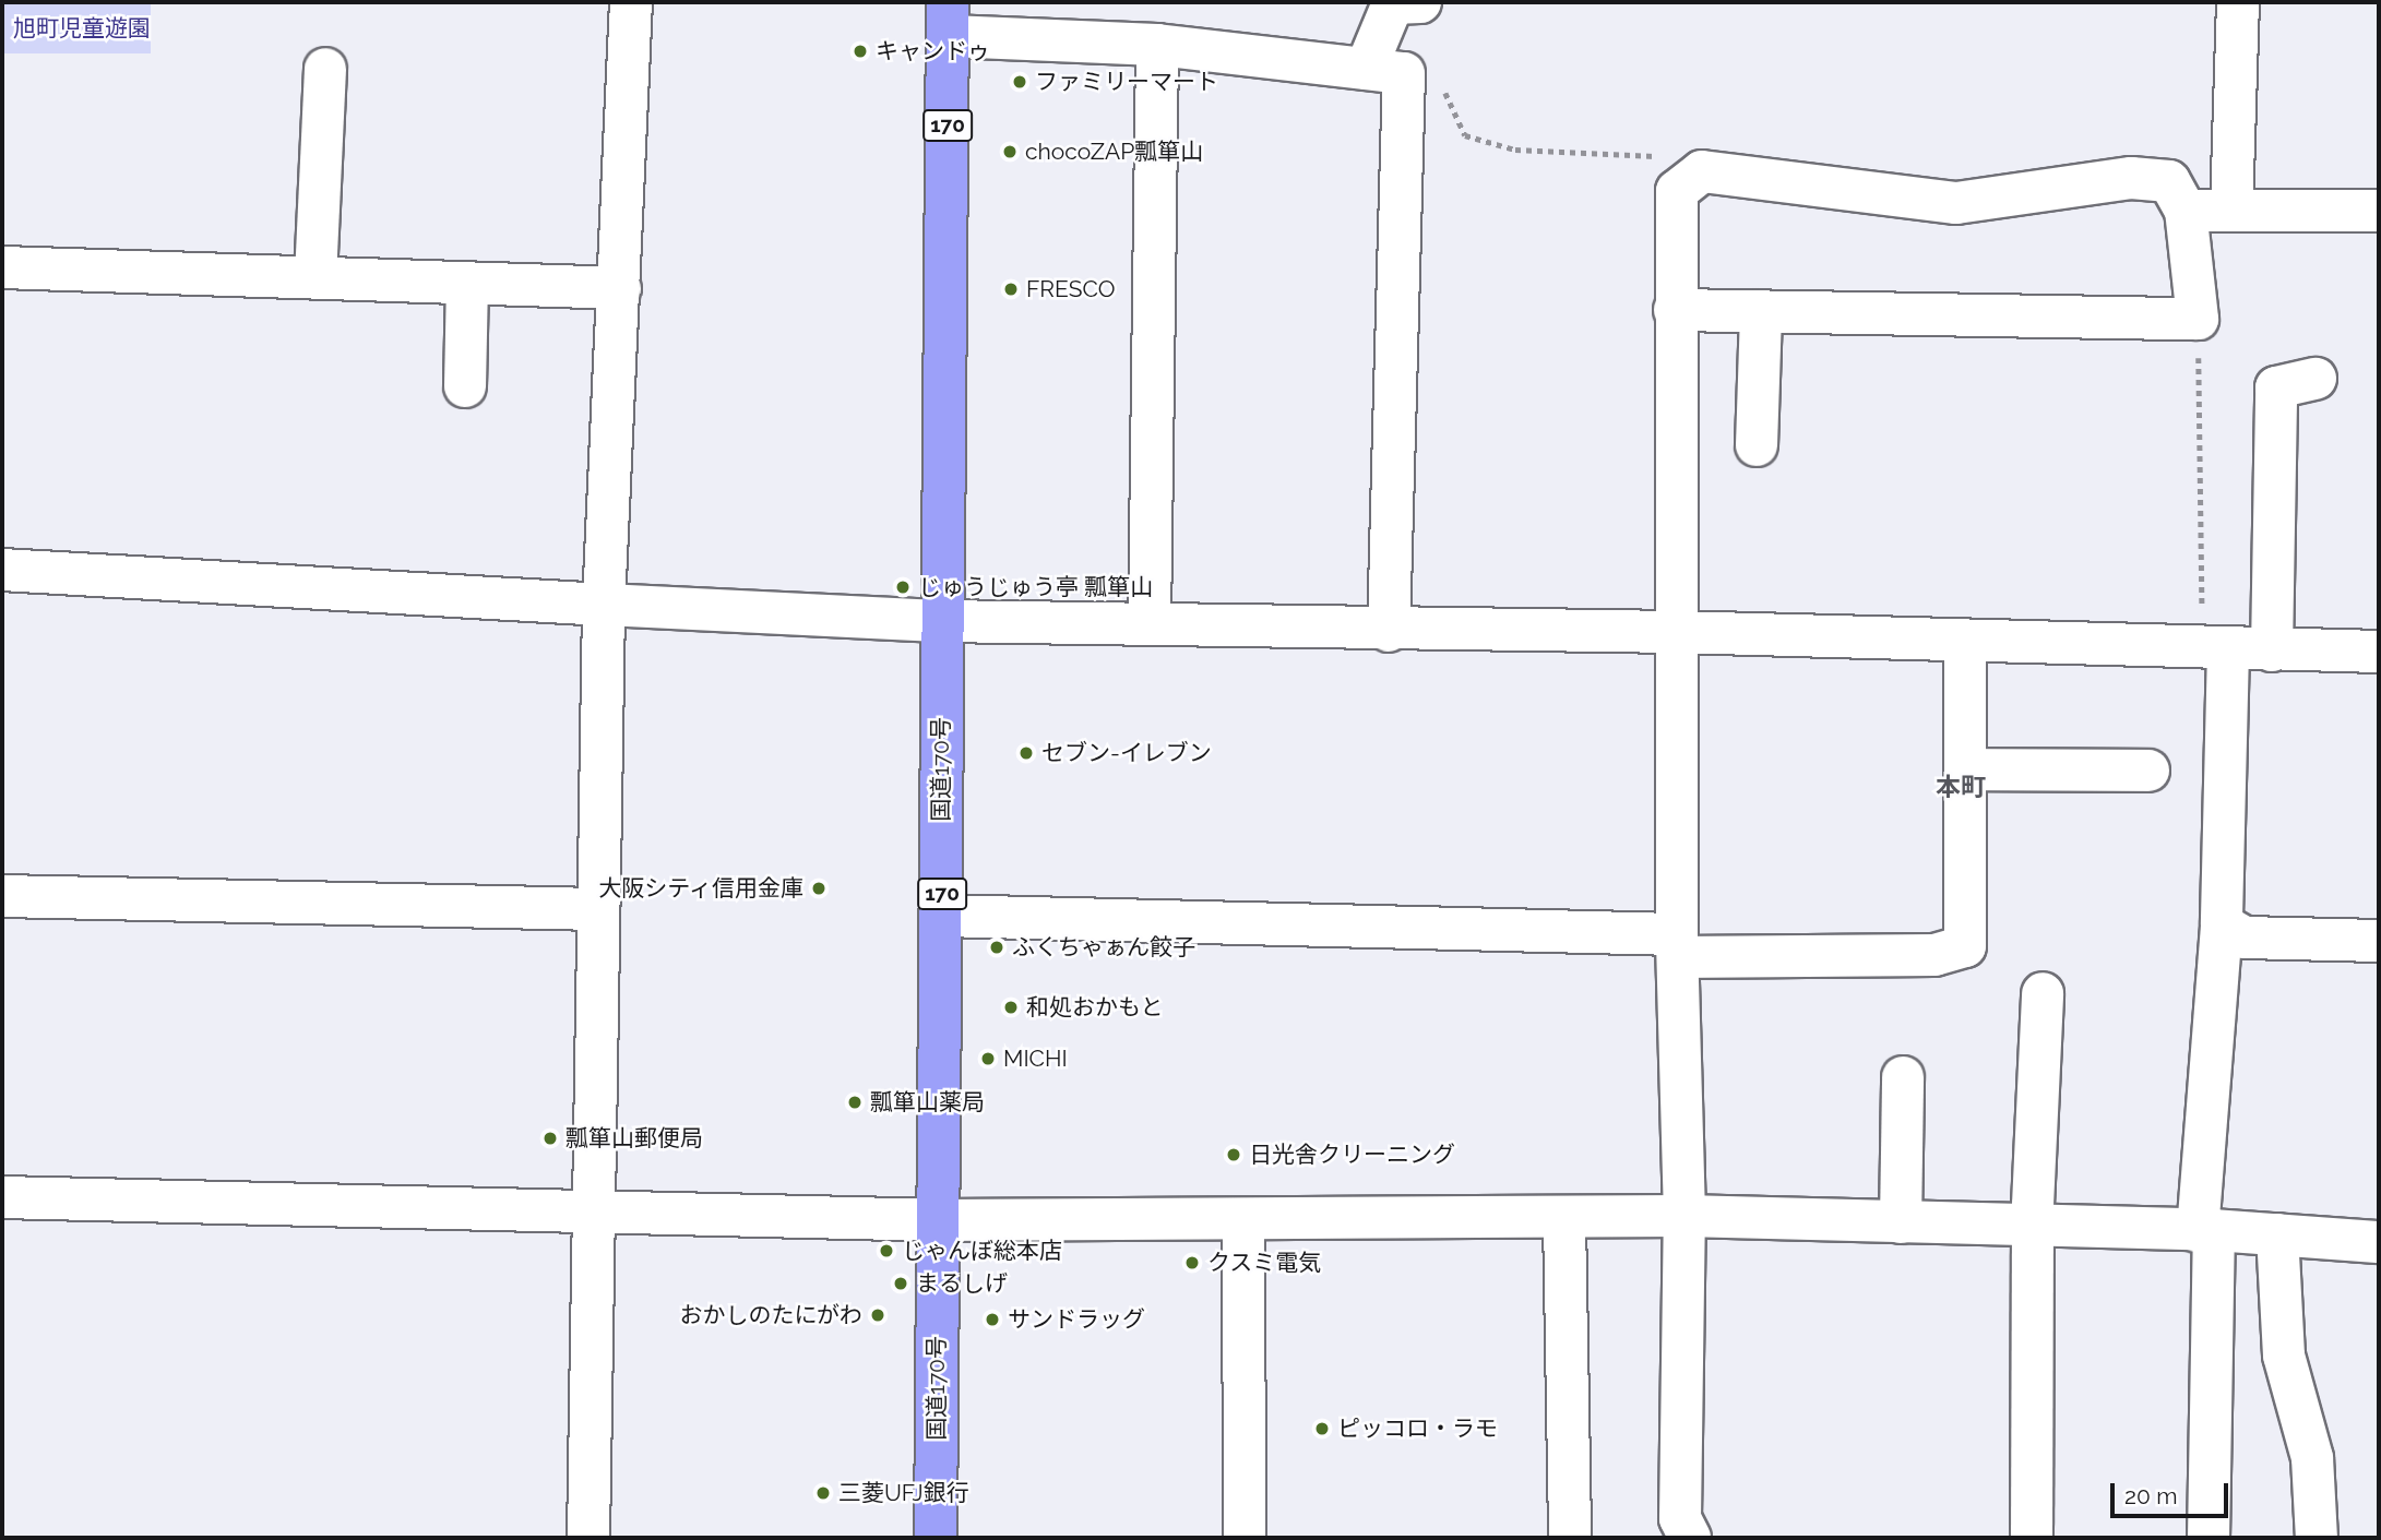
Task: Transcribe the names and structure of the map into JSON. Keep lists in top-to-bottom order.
{
  "streets": {
    "highway": ["170", "国道170号"]
  },
  "districts": ["本町"],
  "parks": ["旭町児童遊園"],
  "places": [
    "キャンドゥ",
    "ファミリーマート",
    "chocoZAP瓢箪山",
    "FRESCO",
    "じゅうじゅう亭 瓢箪山",
    "セブン-イレブン",
    "大阪シティ信用金庫",
    "ふくちゃぁん餃子",
    "和処おかもと",
    "MICHI",
    "瓢箪山薬局",
    "瓢箪山郵便局",
    "日光舎クリーニング",
    "じゃんぼ総本店",
    "クスミ電気",
    "まるしげ",
    "おかしのたにがわ",
    "サンドラッグ",
    "ピッコロ・ラモ",
    "三菱UFJ銀行"
  ],
  "scale_bar": "20 m"
}
